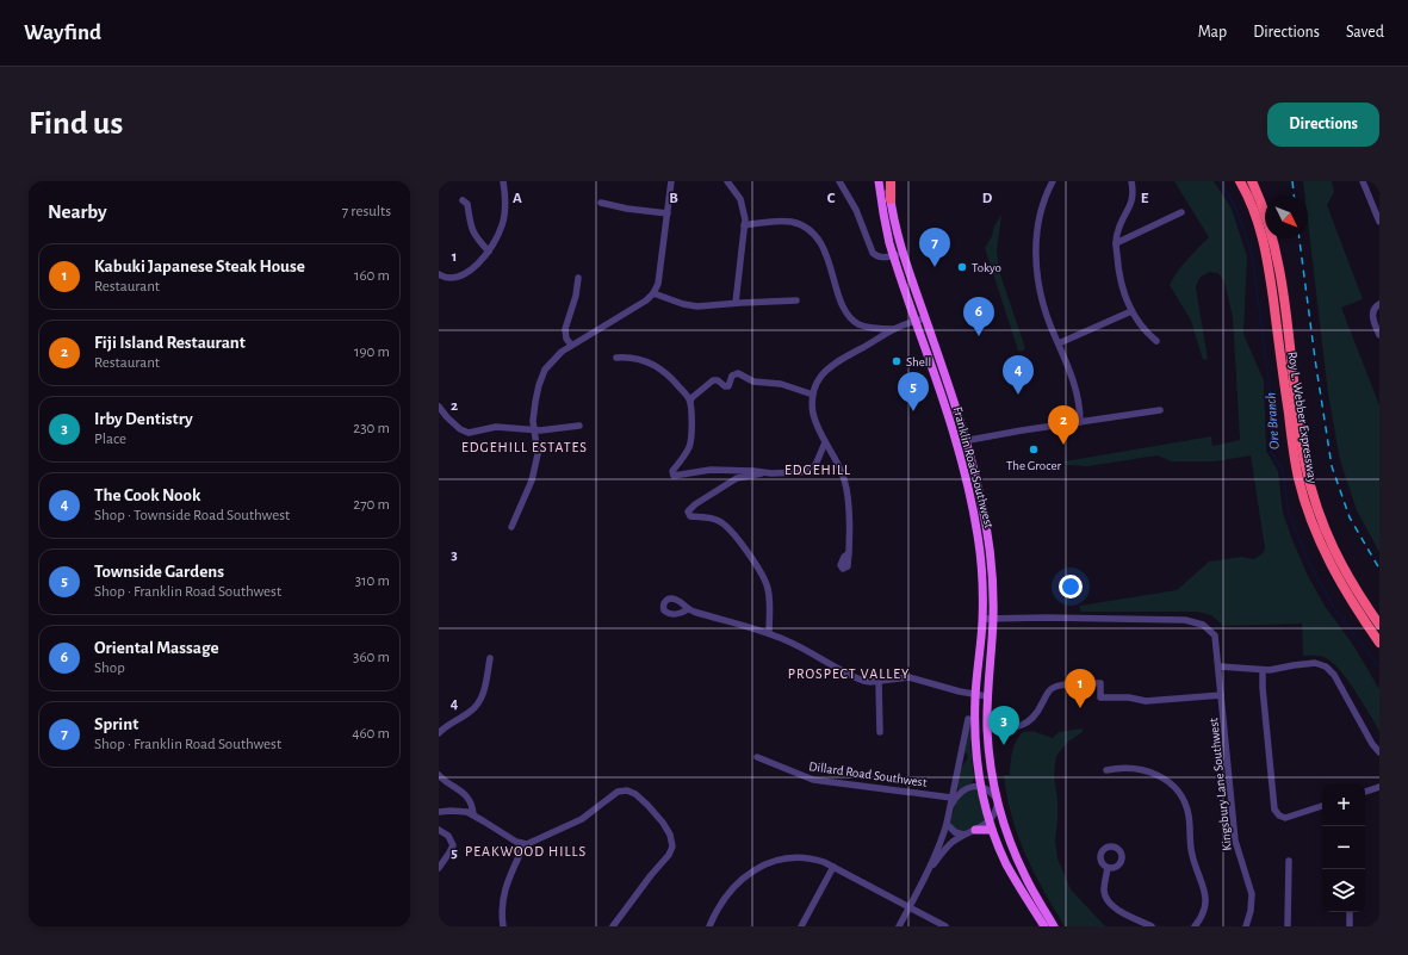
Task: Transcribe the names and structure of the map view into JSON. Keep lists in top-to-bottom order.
{
  "streets": {
    "highway": ["Roy L. Webber Expressway"],
    "main road": ["Franklin Road Southwest"],
    "street": ["Dillard Road Southwest", "Kingsbury Lane Southwest"]
  },
  "crossings": [
    ["Franklin Road Southwest", "Kingsbury Lane Southwest"]
  ],
  "districts": [
    "EDGEHILL ESTATES",
    "EDGEHILL",
    "PROSPECT VALLEY",
    "PEAKWOOD HILLS"
  ],
  "water": ["Ore Branch"],
  "places": ["Tokyo", "Shell", "The Grocer"],
  "north": "bottom right",
  "page": {
    "header": "Wayfind",
    "nav": ["Map", "Directions", "Saved"],
    "buttons": "Directions",
    "title": "Find us",
    "heading": ["Nearby", "7 results"],
    "pins": [
      "7",
      "6",
      "4",
      "5",
      "2",
      "1",
      "3"
    ],
    "list": [
      {
        "mark": "1",
        "name": "Kabuki Japanese Steak House",
        "note": "Restaurant",
        "value": "160 m"
      },
      {
        "mark": "2",
        "name": "Fiji Island Restaurant",
        "note": "Restaurant",
        "value": "190 m"
      },
      {
        "mark": "3",
        "name": "Irby Dentistry",
        "note": "Place",
        "value": "230 m"
      },
      {
        "mark": "4",
        "name": "The Cook Nook",
        "note": "Shop · Townside Road Southwest",
        "value": "270 m"
      },
      {
        "mark": "5",
        "name": "Townside Gardens",
        "note": "Shop · Franklin Road Southwest",
        "value": "310 m"
      },
      {
        "mark": "6",
        "name": "Oriental Massage",
        "note": "Shop",
        "value": "360 m"
      },
      {
        "mark": "7",
        "name": "Sprint",
        "note": "Shop · Franklin Road Southwest",
        "value": "460 m"
      }
    ],
    "map_buttons": ["+", "−"]
  },
  "grid": {
    "columns": [
      "A",
      "B",
      "C",
      "D",
      "E"
    ],
    "rows": [
      "1",
      "2",
      "3",
      "4",
      "5"
    ]
  }
}
